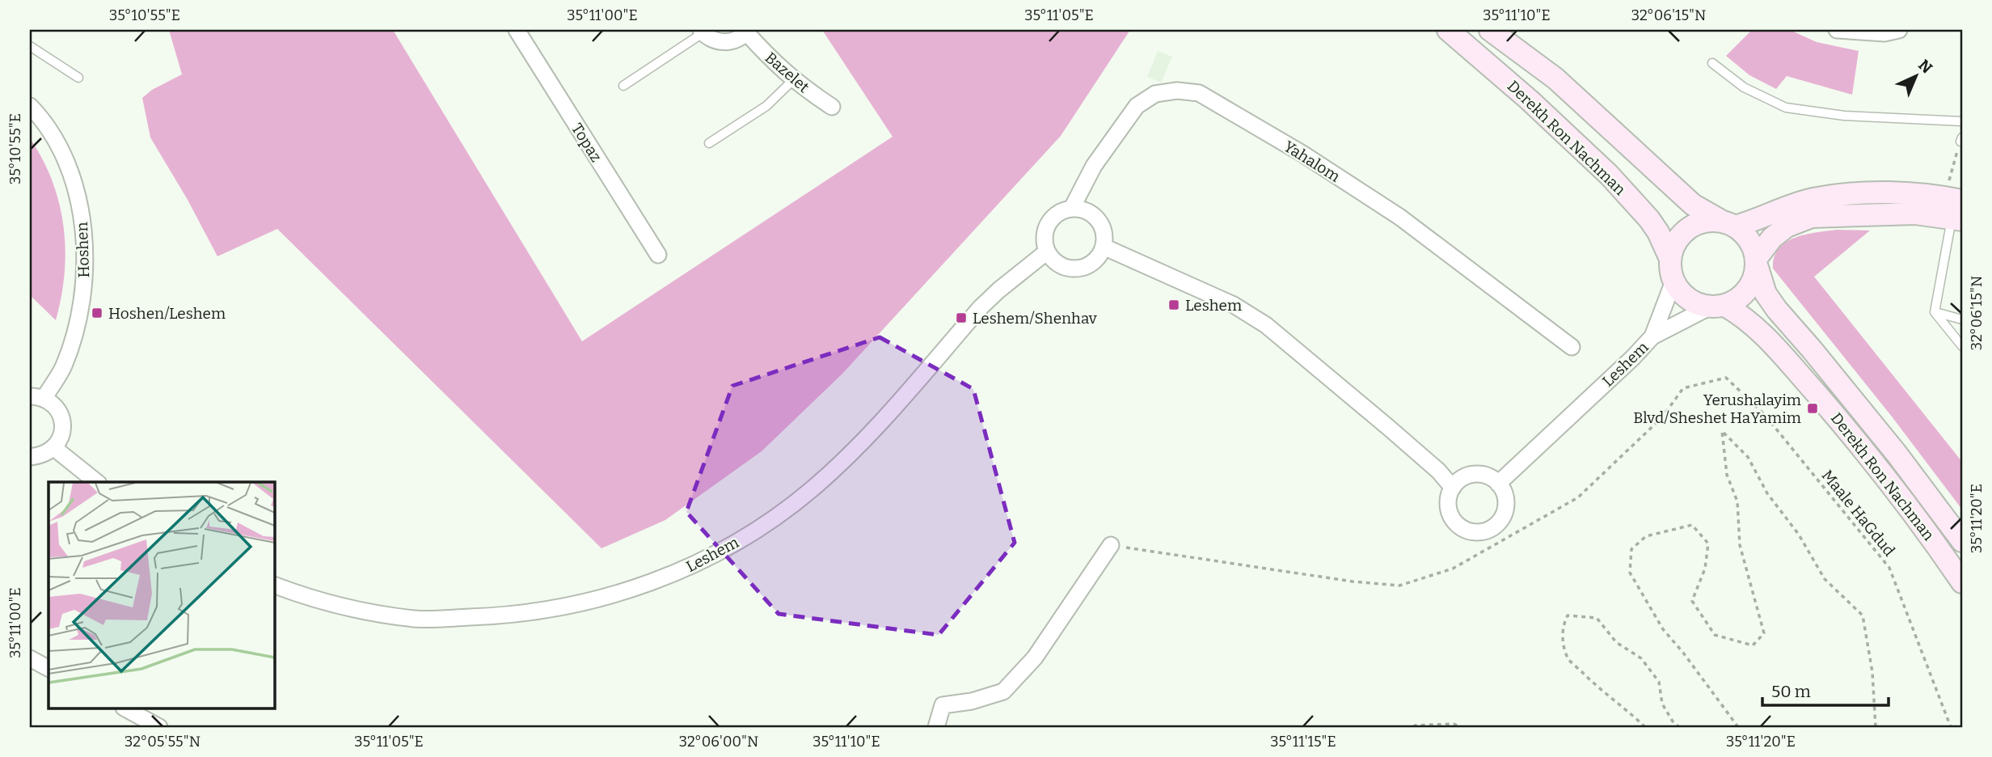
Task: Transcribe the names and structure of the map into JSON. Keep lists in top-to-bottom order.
{
  "streets": {
    "main road": ["Derekh Ron Nachman"],
    "street": [
      "Bazelet",
      "Topaz",
      "Yahalom",
      "Hoshen",
      "Leshem"
    ],
    "path": ["Maale HaGdud"]
  },
  "crossings": [
    ["Derekh Ron Nachman", "Leshem"],
    ["Yahalom", "Leshem"]
  ],
  "places": {
    "transit": [
      "Leshem",
      "Hoshen/Leshem",
      "Leshem/Shenhav",
      "Yerushalayim Blvd/Sheshet HaYamim"
    ]
  },
  "scale_bar": "50 m",
  "north": "top right",
  "coordinates": [
    "35°10'55\"E",
    "35°11'00\"E",
    "35°11'05\"E",
    "35°11'10\"E",
    "32°06'15\"N",
    "35°11'20\"E",
    "32°05'55\"N",
    "32°06'00\"N",
    "35°11'15\"E"
  ]
}
